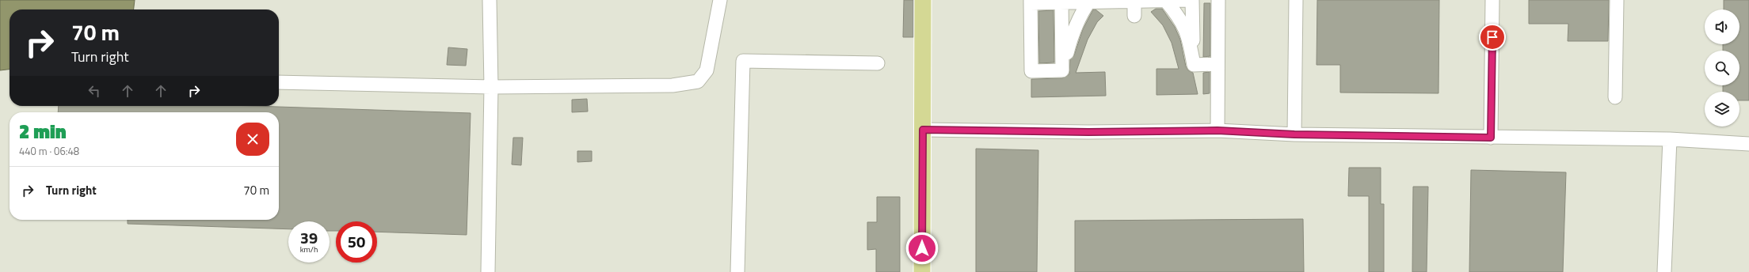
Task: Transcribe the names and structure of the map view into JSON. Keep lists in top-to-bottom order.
{
  "page": {
    "turn": ["70 m", "Turn right"],
    "heading": ["2 min", "440 m · 06:48"],
    "list": [
      {
        "name": "Turn right",
        "value": "70 m"
      }
    ],
    "speed": "39 km/h",
    "limit": "50"
  }
}
